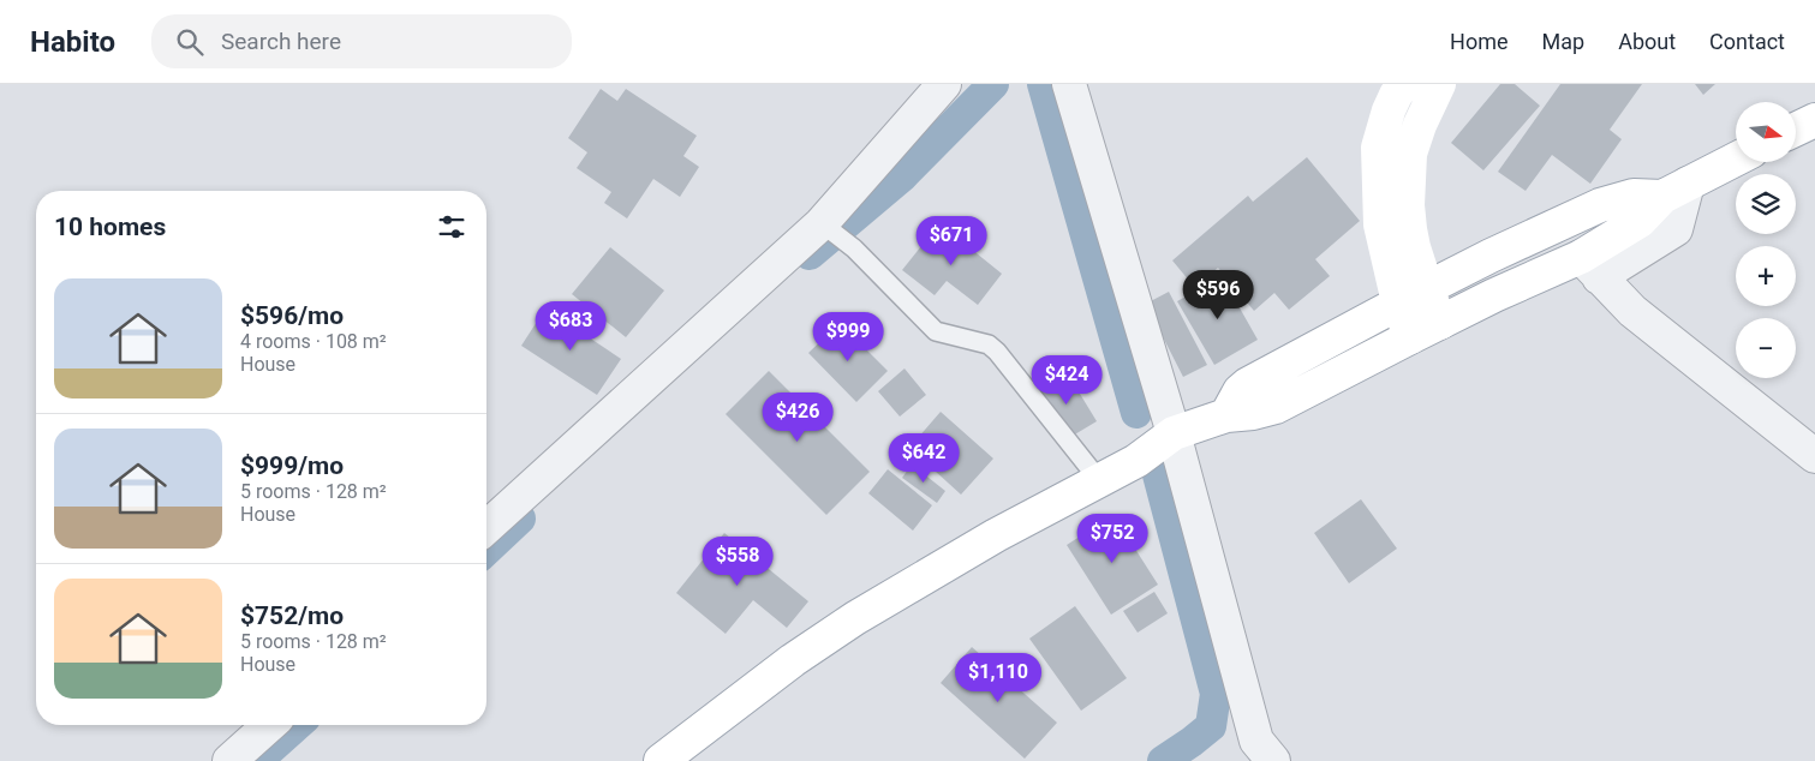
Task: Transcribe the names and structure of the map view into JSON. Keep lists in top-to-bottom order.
{
  "north": "right",
  "page": {
    "header": "Habito",
    "search": "Search here",
    "nav": [
      "Home",
      "Map",
      "About",
      "Contact"
    ],
    "map_buttons": ["+", "−"],
    "heading": "10 homes",
    "price": [
      "$671",
      "$596",
      "$683",
      "$999",
      "$424",
      "$426",
      "$642",
      "$752",
      "$558",
      "$1,110"
    ],
    "list": [
      {
        "name": "$596/mo",
        "note": "4 rooms · 108 m² · House"
      },
      {
        "name": "$999/mo",
        "note": "5 rooms · 128 m² · House"
      },
      {
        "name": "$752/mo",
        "note": "5 rooms · 128 m² · House"
      }
    ]
  }
}
